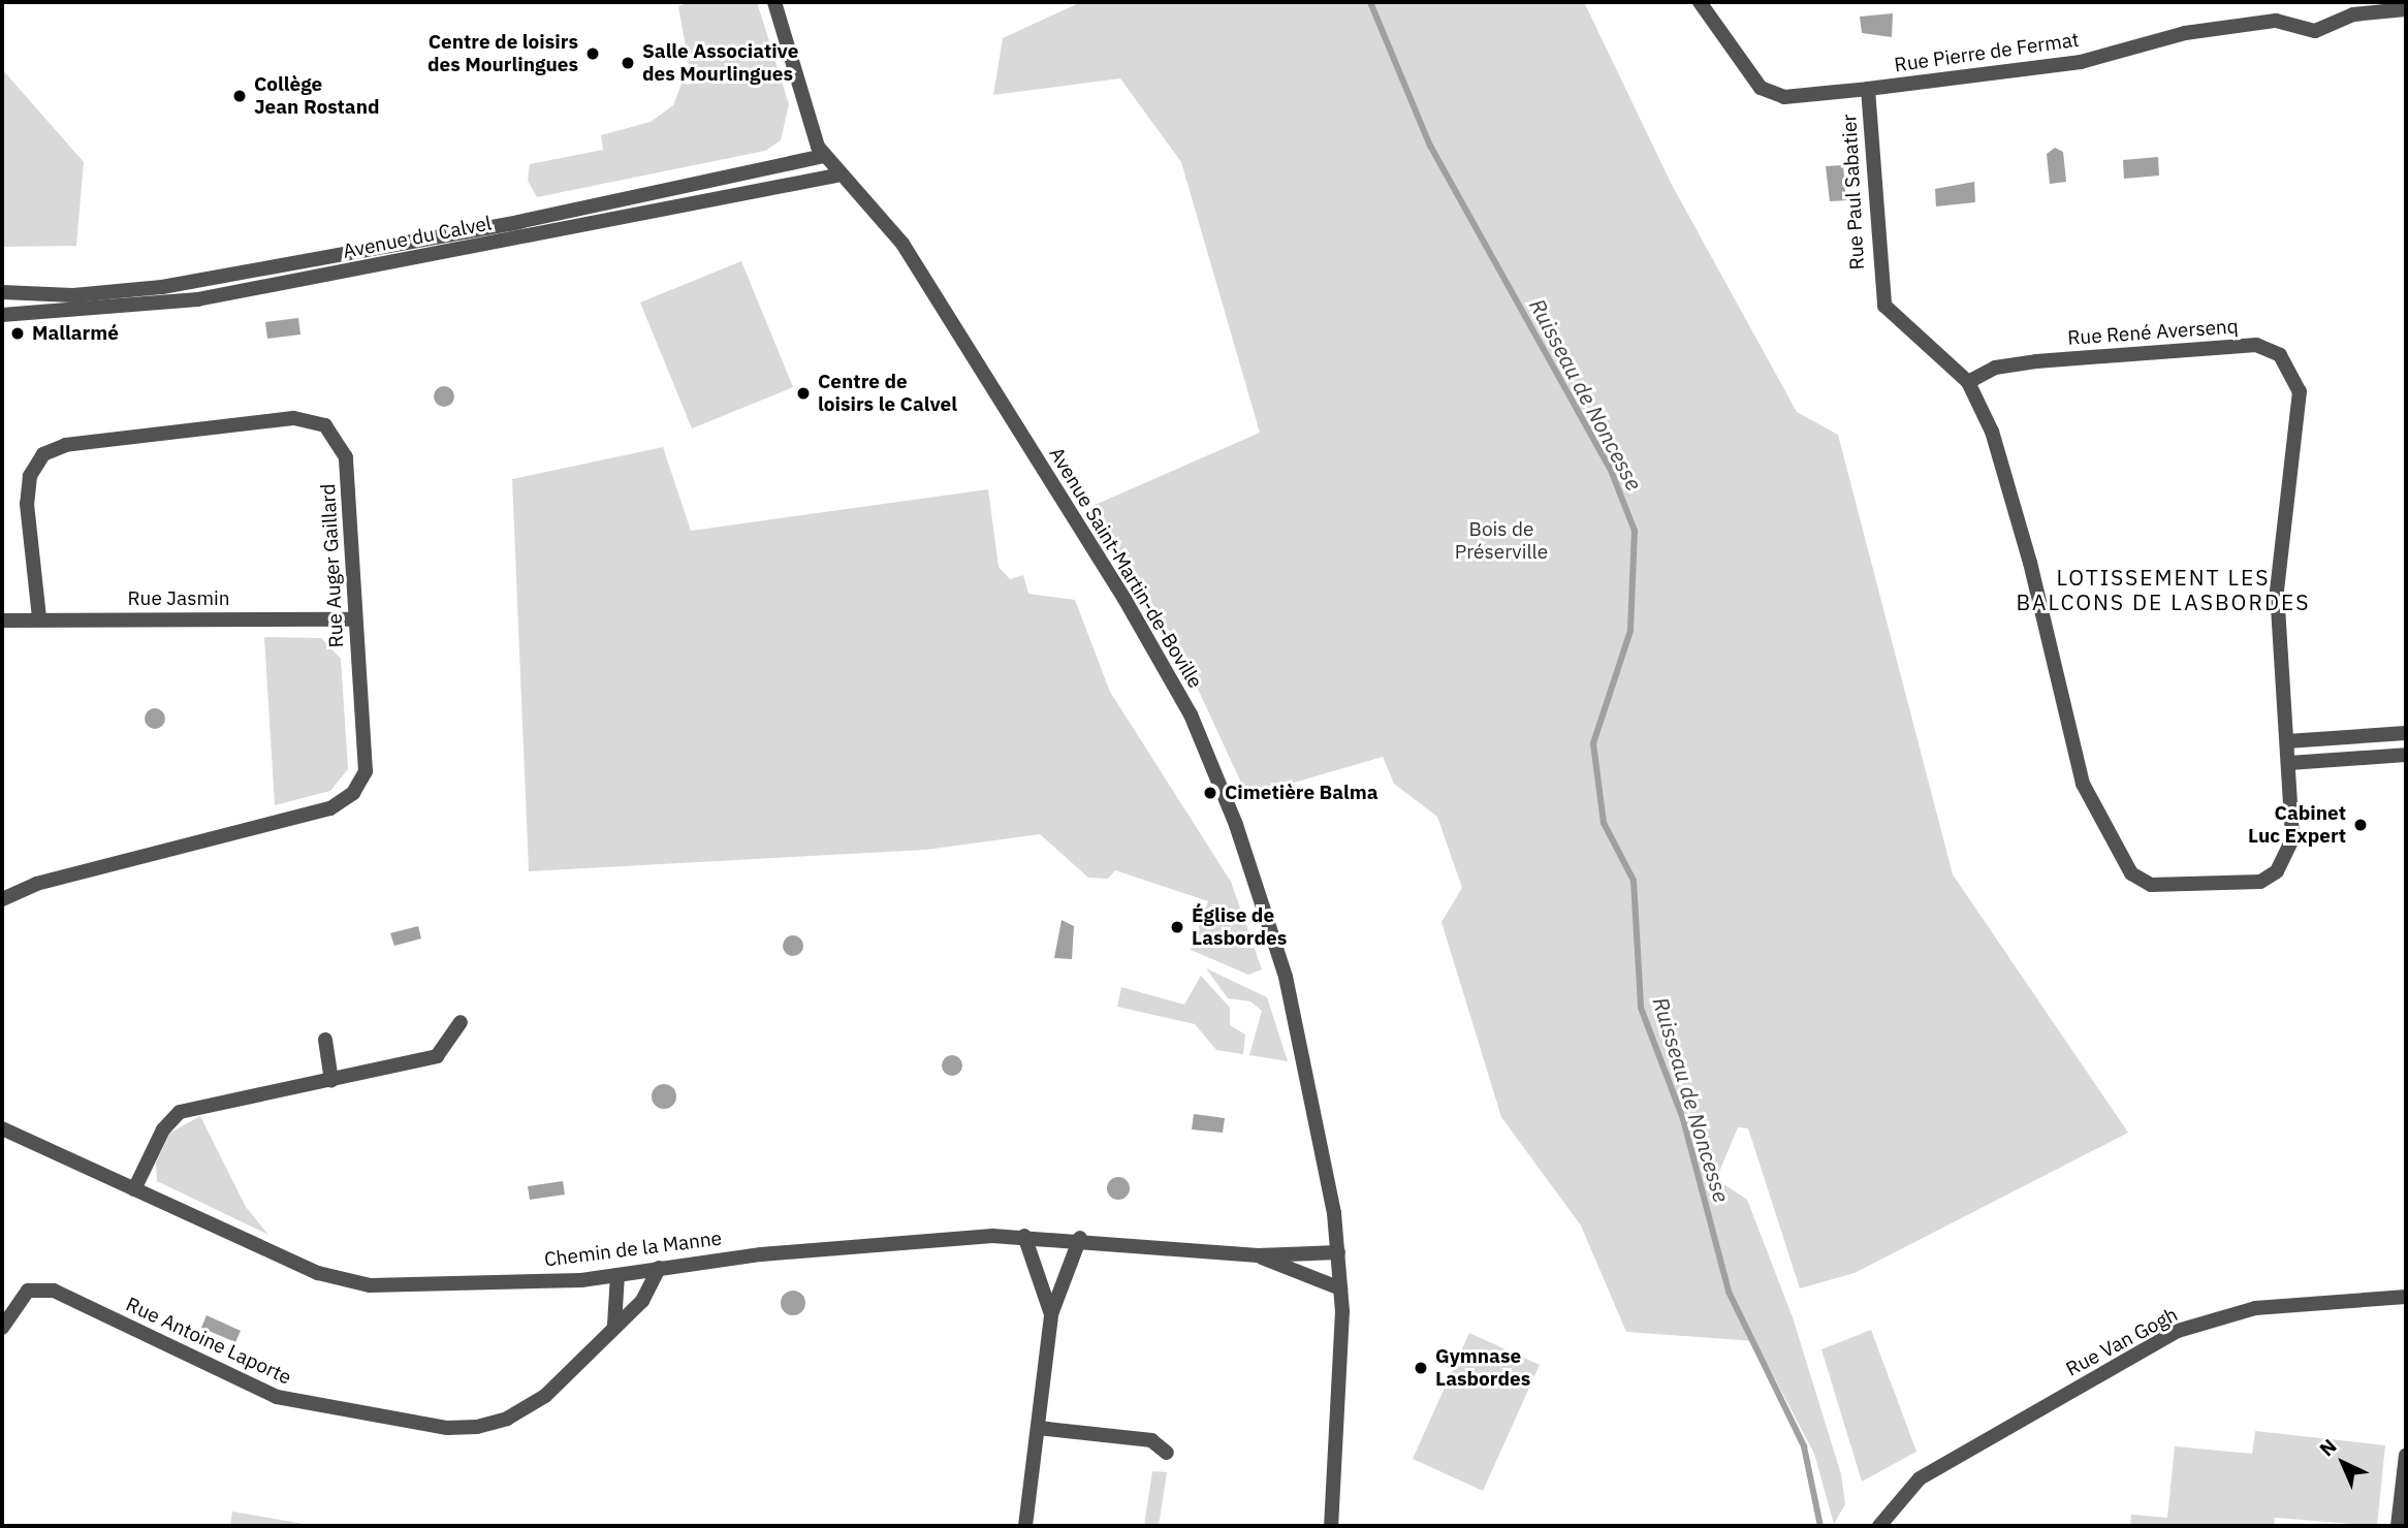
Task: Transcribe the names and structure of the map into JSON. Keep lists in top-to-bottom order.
{
  "streets": {
    "street": [
      "Rue Pierre de Fermat",
      "Rue Paul Sabatier",
      "Avenue du Calvel",
      "Rue René Aversenq",
      "Rue Auger Gaillard",
      "Avenue Saint-Martin-de-Boville",
      "Rue Jasmin",
      "Chemin de la Manne",
      "Rue Antoine Laporte",
      "Rue Van Gogh"
    ]
  },
  "crossings": [
    ["Rue Pierre de Fermat", "Rue Paul Sabatier"],
    ["Rue Paul Sabatier", "Rue René Aversenq"],
    ["Avenue du Calvel", "Avenue Saint-Martin-de-Boville"],
    ["Rue Auger Gaillard", "Rue Jasmin"],
    ["Avenue Saint-Martin-de-Boville", "Chemin de la Manne"],
    ["Chemin de la Manne", "Rue Antoine Laporte"]
  ],
  "districts": ["LOTISSEMENT LES BALCONS DE LASBORDES"],
  "water": ["Ruisseau de Noncesse"],
  "parks": ["Bois de Préserville"],
  "places": [
    "Centre de loisirs des Mourlingues",
    "Salle Associative des Mourlingues",
    "Collège Jean Rostand",
    "Mallarmé",
    "Centre de loisirs le Calvel",
    "Cimetière Balma",
    "Cabinet Luc Expert",
    "Église de Lasbordes",
    "Gymnase Lasbordes"
  ],
  "north": "top left"
}
